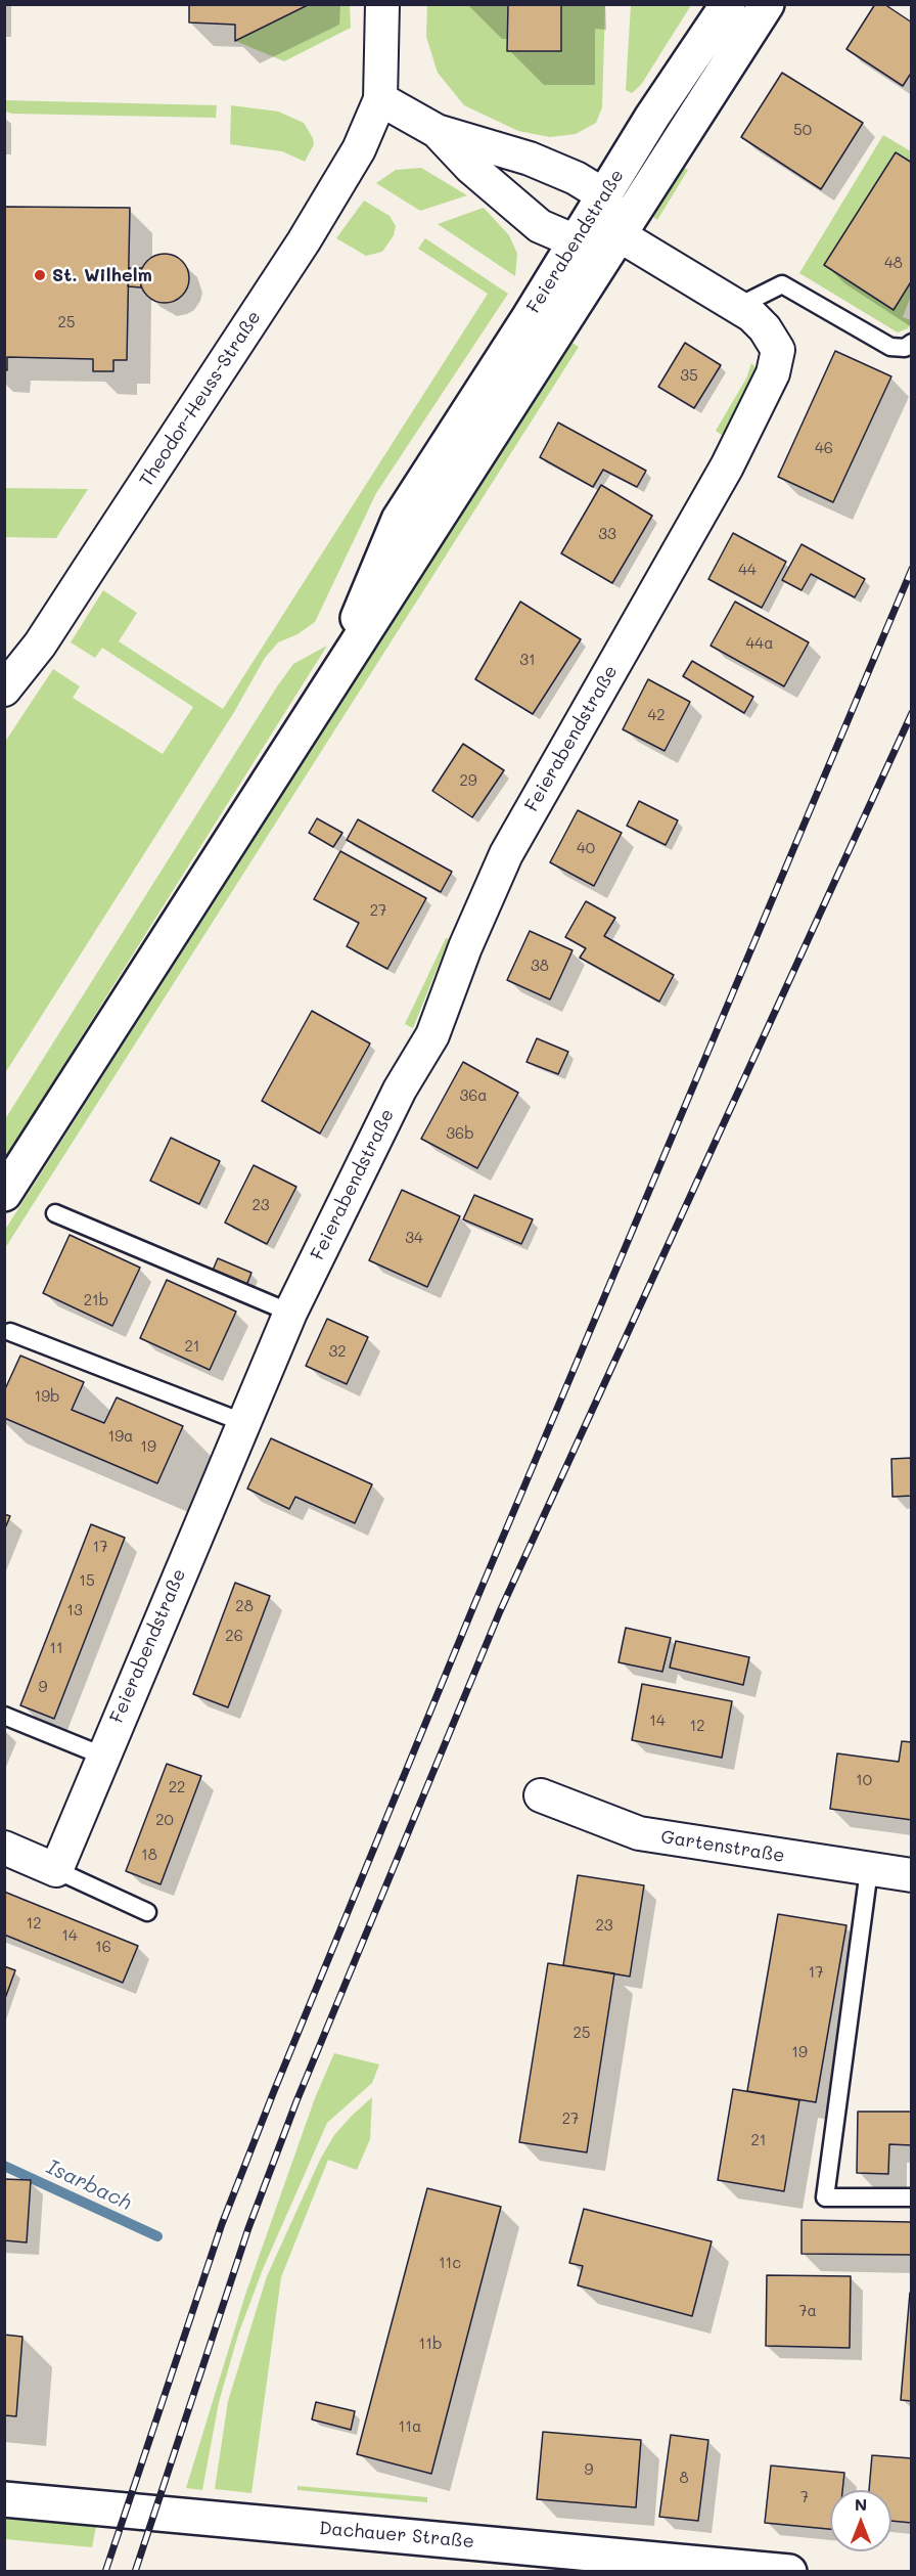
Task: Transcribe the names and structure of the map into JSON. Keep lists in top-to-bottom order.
{
  "streets": {
    "main road": ["Feierabendstraße", "Dachauer Straße"],
    "street": ["Theodor-Heuss-Straße", "Gartenstraße"]
  },
  "water": ["Isarbach"],
  "places": ["St. Wilhelm"],
  "house_numbers": [
    "50",
    "48",
    "25",
    "35",
    "46",
    "33",
    "44",
    "44a",
    "31",
    "42",
    "29",
    "40",
    "27",
    "38",
    "36a",
    "36b",
    "23",
    "34",
    "21b",
    "21",
    "32",
    "19b",
    "19a",
    "19",
    "17",
    "15",
    "28",
    "13",
    "26",
    "11",
    "9",
    "14",
    "12",
    "10",
    "22",
    "20",
    "18",
    "12",
    "23",
    "14",
    "16",
    "17",
    "25",
    "19",
    "27",
    "21",
    "11c",
    "7a",
    "11b",
    "11a",
    "9",
    "8",
    "7"
  ],
  "north": "top"
}
